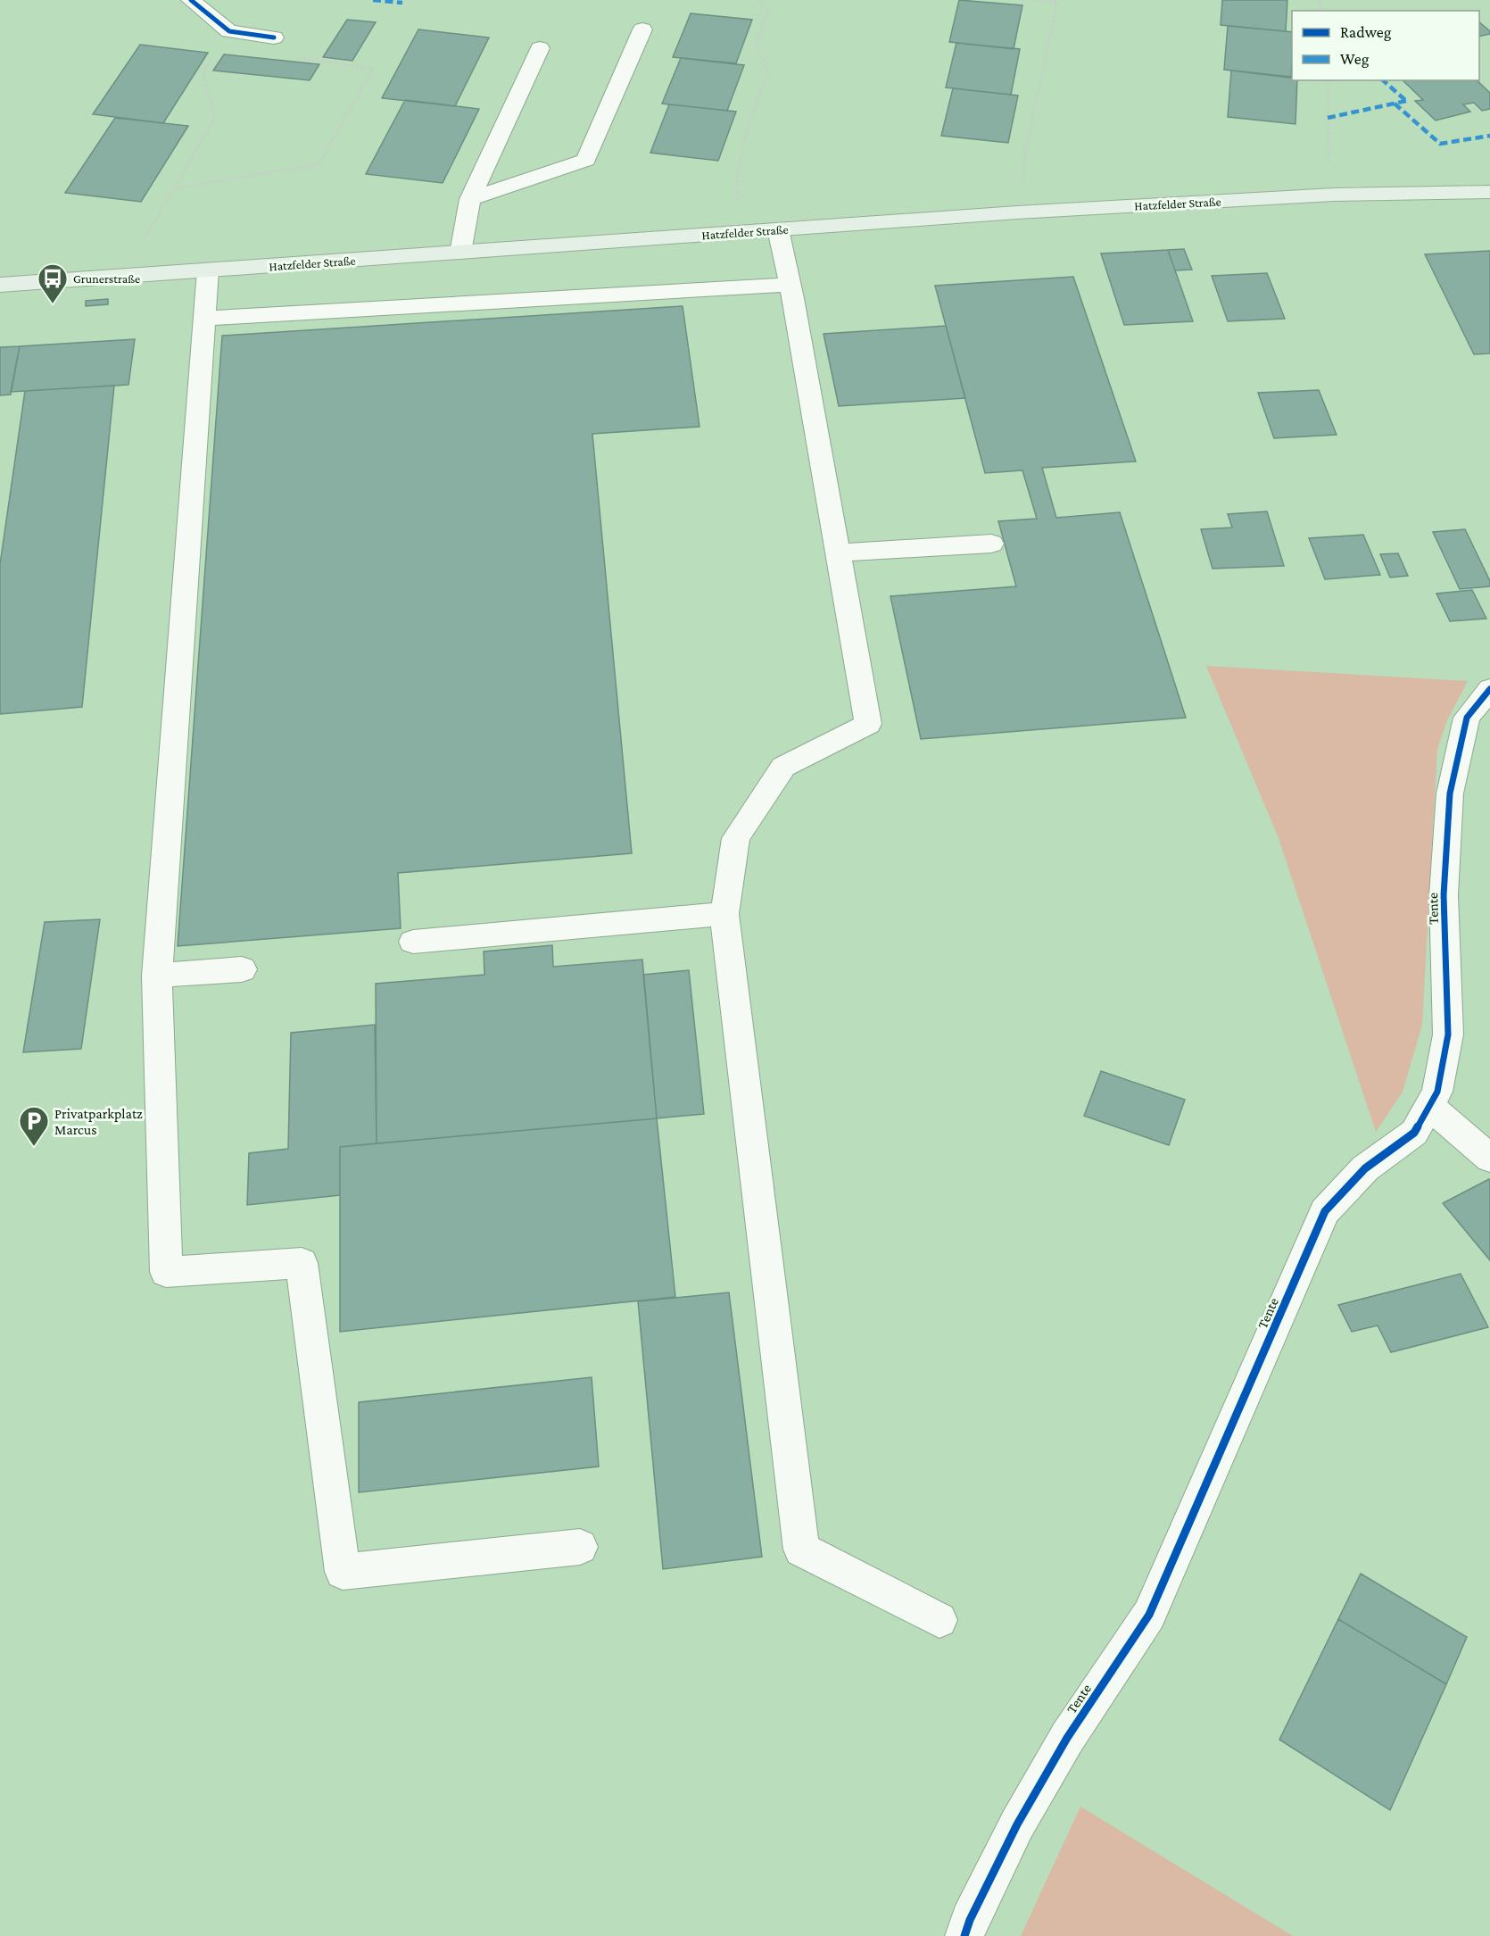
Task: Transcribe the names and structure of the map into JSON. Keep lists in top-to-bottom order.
{
  "streets": {
    "main road": ["Hatzfelder Straße"],
    "street": ["Tente"]
  },
  "places": {
    "bus stop": ["Grunerstraße"],
    "parking": ["Privatparkplatz Marcus"]
  },
  "legend": ["Radweg", "Weg"]
}
